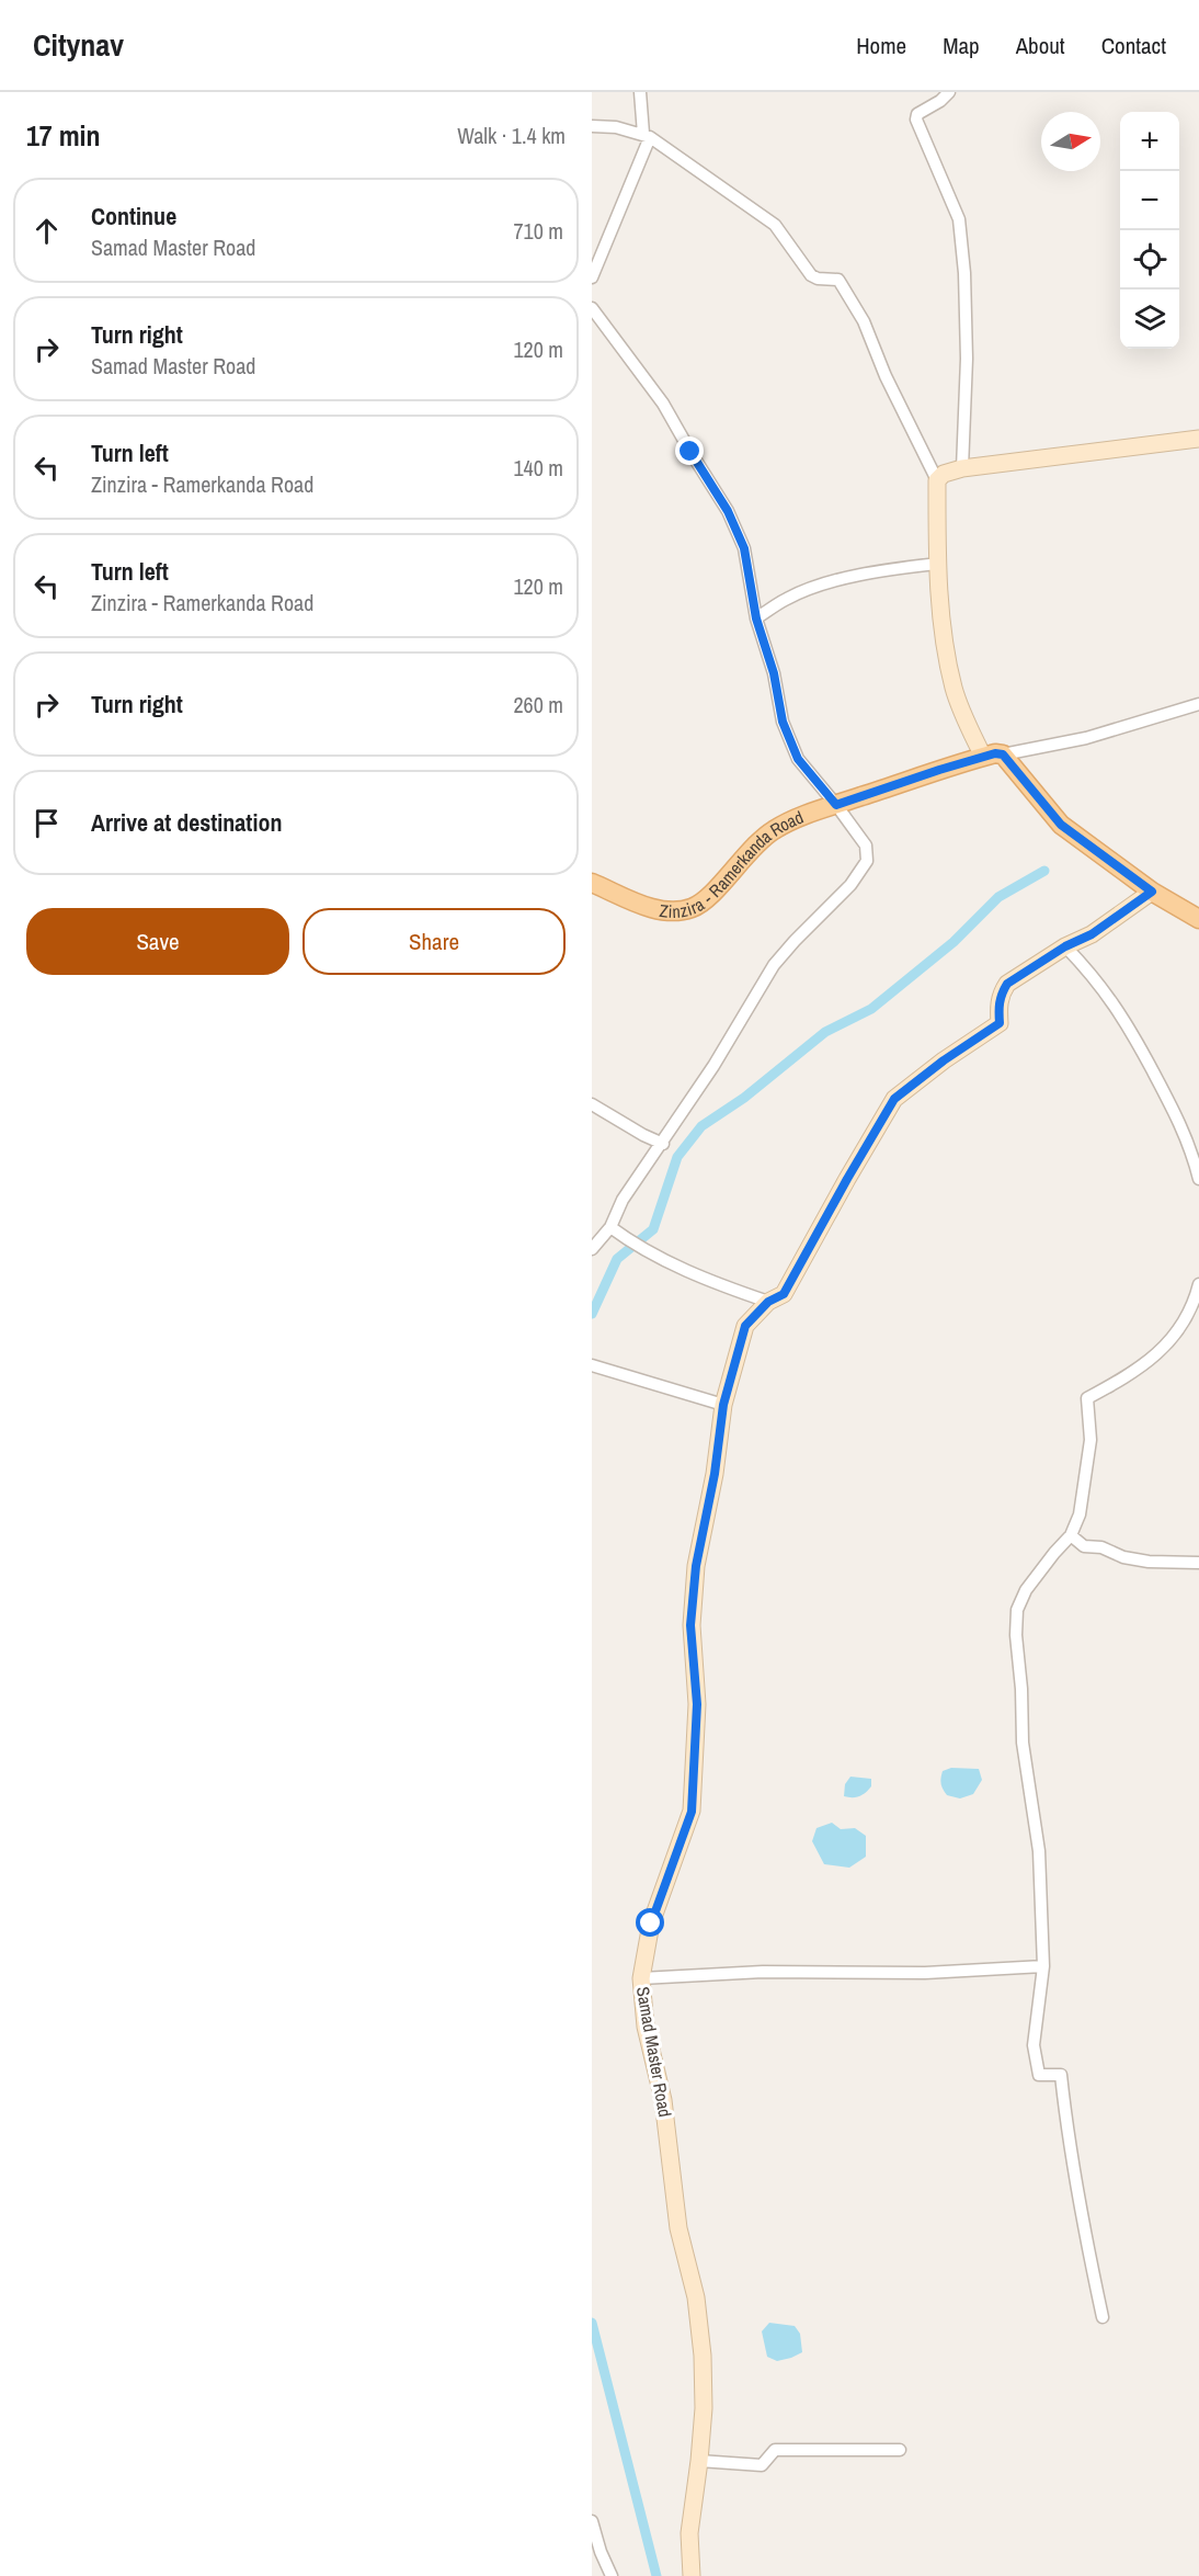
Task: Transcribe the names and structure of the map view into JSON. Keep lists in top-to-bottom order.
{
  "streets": {
    "main road": ["Zinzira - Ramerkanda Road"],
    "street": ["Samad Master Road"]
  },
  "north": "right",
  "page": {
    "header": "Citynav",
    "nav": [
      "Home",
      "Map",
      "About",
      "Contact"
    ],
    "heading": ["17 min", "Walk · 1.4 km"],
    "map_buttons": ["+", "−"],
    "list": [
      ["Continue", "Samad Master Road", "710 m"],
      ["Turn right", "Samad Master Road", "120 m"],
      ["Turn left", "Zinzira - Ramerkanda Road", "140 m"],
      ["Turn left", "Zinzira - Ramerkanda Road", "120 m"],
      ["Turn right", "260 m"],
      "Arrive at destination"
    ],
    "buttons": ["Save", "Share"]
  }
}
